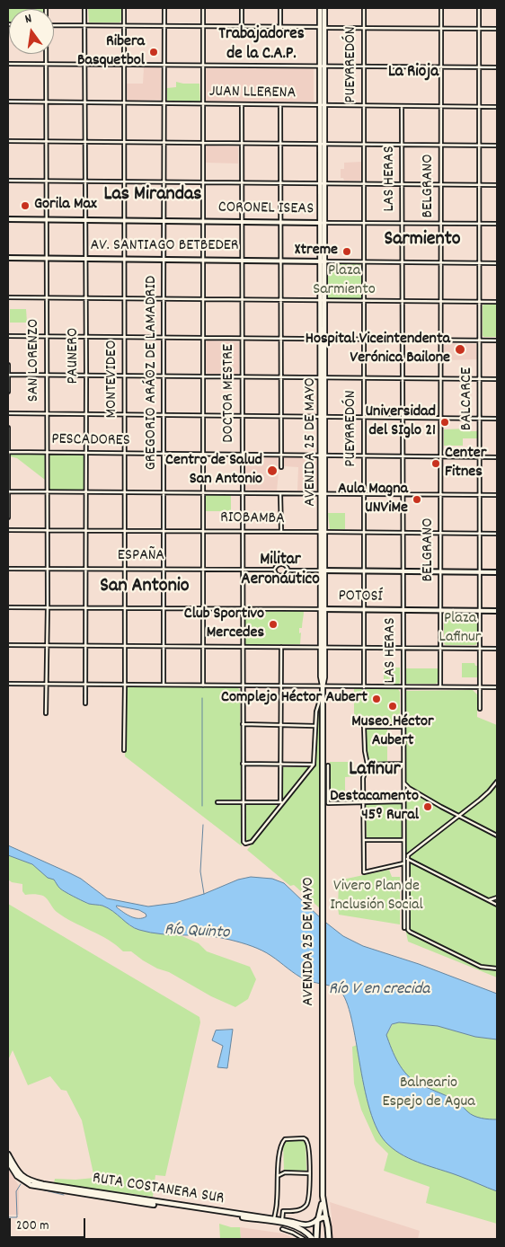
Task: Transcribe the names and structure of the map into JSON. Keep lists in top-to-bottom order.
{
  "streets": {
    "main road": ["AVENIDA 25 DE MAYO", "RUTA COSTANERA SUR"],
    "street": [
      "PUEYRREDÓN",
      "JUAN LLERENA",
      "LAS HERAS",
      "BELGRANO",
      "CORONEL ISEAS",
      "AV. SANTIAGO BETBEDER",
      "PAUNERO",
      "SAN LORENZO",
      "GREGORIO ARÁOZ DE LAMADRID",
      "MONTEVIDEO",
      "DOCTOR MESTRE",
      "BALCARCE",
      "PESCADORES",
      "RIOBAMBA",
      "ESPAÑA",
      "POTOSÍ"
    ]
  },
  "crossings": [
    ["PUEYRREDÓN", "JUAN LLERENA"],
    ["PUEYRREDÓN", "CORONEL ISEAS"],
    ["PUEYRREDÓN", "PESCADORES"],
    ["PUEYRREDÓN", "RIOBAMBA"],
    ["PUEYRREDÓN", "ESPAÑA"],
    ["PUEYRREDÓN", "POTOSÍ"],
    ["JUAN LLERENA", "LAS HERAS"],
    ["JUAN LLERENA", "BELGRANO"],
    ["JUAN LLERENA", "PAUNERO"],
    ["JUAN LLERENA", "SAN LORENZO"],
    ["JUAN LLERENA", "GREGORIO ARÁOZ DE LAMADRID"],
    ["JUAN LLERENA", "MONTEVIDEO"],
    ["JUAN LLERENA", "DOCTOR MESTRE"],
    ["JUAN LLERENA", "BALCARCE"],
    ["JUAN LLERENA", "AVENIDA 25 DE MAYO"],
    ["LAS HERAS", "CORONEL ISEAS"],
    ["LAS HERAS", "PESCADORES"],
    ["LAS HERAS", "RIOBAMBA"],
    ["LAS HERAS", "ESPAÑA"],
    ["LAS HERAS", "POTOSÍ"],
    ["BELGRANO", "CORONEL ISEAS"],
    ["BELGRANO", "PESCADORES"],
    ["BELGRANO", "RIOBAMBA"],
    ["BELGRANO", "ESPAÑA"],
    ["BELGRANO", "POTOSÍ"],
    ["CORONEL ISEAS", "PAUNERO"],
    ["CORONEL ISEAS", "SAN LORENZO"],
    ["CORONEL ISEAS", "GREGORIO ARÁOZ DE LAMADRID"],
    ["CORONEL ISEAS", "MONTEVIDEO"],
    ["CORONEL ISEAS", "DOCTOR MESTRE"],
    ["CORONEL ISEAS", "BALCARCE"],
    ["CORONEL ISEAS", "AVENIDA 25 DE MAYO"],
    ["AV. SANTIAGO BETBEDER", "PAUNERO"],
    ["AV. SANTIAGO BETBEDER", "SAN LORENZO"],
    ["AV. SANTIAGO BETBEDER", "GREGORIO ARÁOZ DE LAMADRID"],
    ["AV. SANTIAGO BETBEDER", "MONTEVIDEO"],
    ["AV. SANTIAGO BETBEDER", "DOCTOR MESTRE"],
    ["AV. SANTIAGO BETBEDER", "AVENIDA 25 DE MAYO"],
    ["PAUNERO", "PESCADORES"],
    ["PAUNERO", "RIOBAMBA"],
    ["PAUNERO", "ESPAÑA"],
    ["PAUNERO", "POTOSÍ"],
    ["SAN LORENZO", "PESCADORES"],
    ["SAN LORENZO", "RIOBAMBA"],
    ["SAN LORENZO", "ESPAÑA"],
    ["SAN LORENZO", "POTOSÍ"],
    ["GREGORIO ARÁOZ DE LAMADRID", "PESCADORES"],
    ["GREGORIO ARÁOZ DE LAMADRID", "RIOBAMBA"],
    ["GREGORIO ARÁOZ DE LAMADRID", "ESPAÑA"],
    ["GREGORIO ARÁOZ DE LAMADRID", "POTOSÍ"],
    ["MONTEVIDEO", "PESCADORES"],
    ["MONTEVIDEO", "RIOBAMBA"],
    ["MONTEVIDEO", "ESPAÑA"],
    ["MONTEVIDEO", "POTOSÍ"],
    ["DOCTOR MESTRE", "PESCADORES"],
    ["DOCTOR MESTRE", "RIOBAMBA"],
    ["DOCTOR MESTRE", "ESPAÑA"],
    ["DOCTOR MESTRE", "POTOSÍ"],
    ["BALCARCE", "PESCADORES"],
    ["BALCARCE", "RIOBAMBA"],
    ["BALCARCE", "ESPAÑA"],
    ["BALCARCE", "POTOSÍ"],
    ["PESCADORES", "AVENIDA 25 DE MAYO"],
    ["AVENIDA 25 DE MAYO", "RIOBAMBA"],
    ["AVENIDA 25 DE MAYO", "ESPAÑA"],
    ["AVENIDA 25 DE MAYO", "POTOSÍ"],
    ["AVENIDA 25 DE MAYO", "RUTA COSTANERA SUR"]
  ],
  "districts": [
    "Trabajadores de la C.A.P.",
    "La Rioja",
    "Las Mirandas",
    "Sarmiento",
    "Militar Aeronáutico",
    "San Antonio",
    "Lafinur"
  ],
  "water": ["Río Quinto", "Río V en crecida"],
  "parks": [
    "Plaza Sarmiento",
    "Plaza Lafinur",
    "Vivero Plan de Inclusión Social",
    "Balneario Espejo de Agua"
  ],
  "places": [
    "Ribera Basquetbol",
    "Gorila Max",
    "Xtreme",
    "Hospital Viceintendenta Verónica Bailone",
    "Universidad del SIglo 21",
    "Center Fitnes",
    "Centro de Salud San Antonio",
    "Aula Magna UNViMe",
    "Club Sportivo Mercedes",
    "Complejo Héctor Aubert",
    "Museo Héctor Aubert",
    "Destacamento 45º Rural"
  ],
  "scale_bar": "200 m",
  "north": "top"
}
